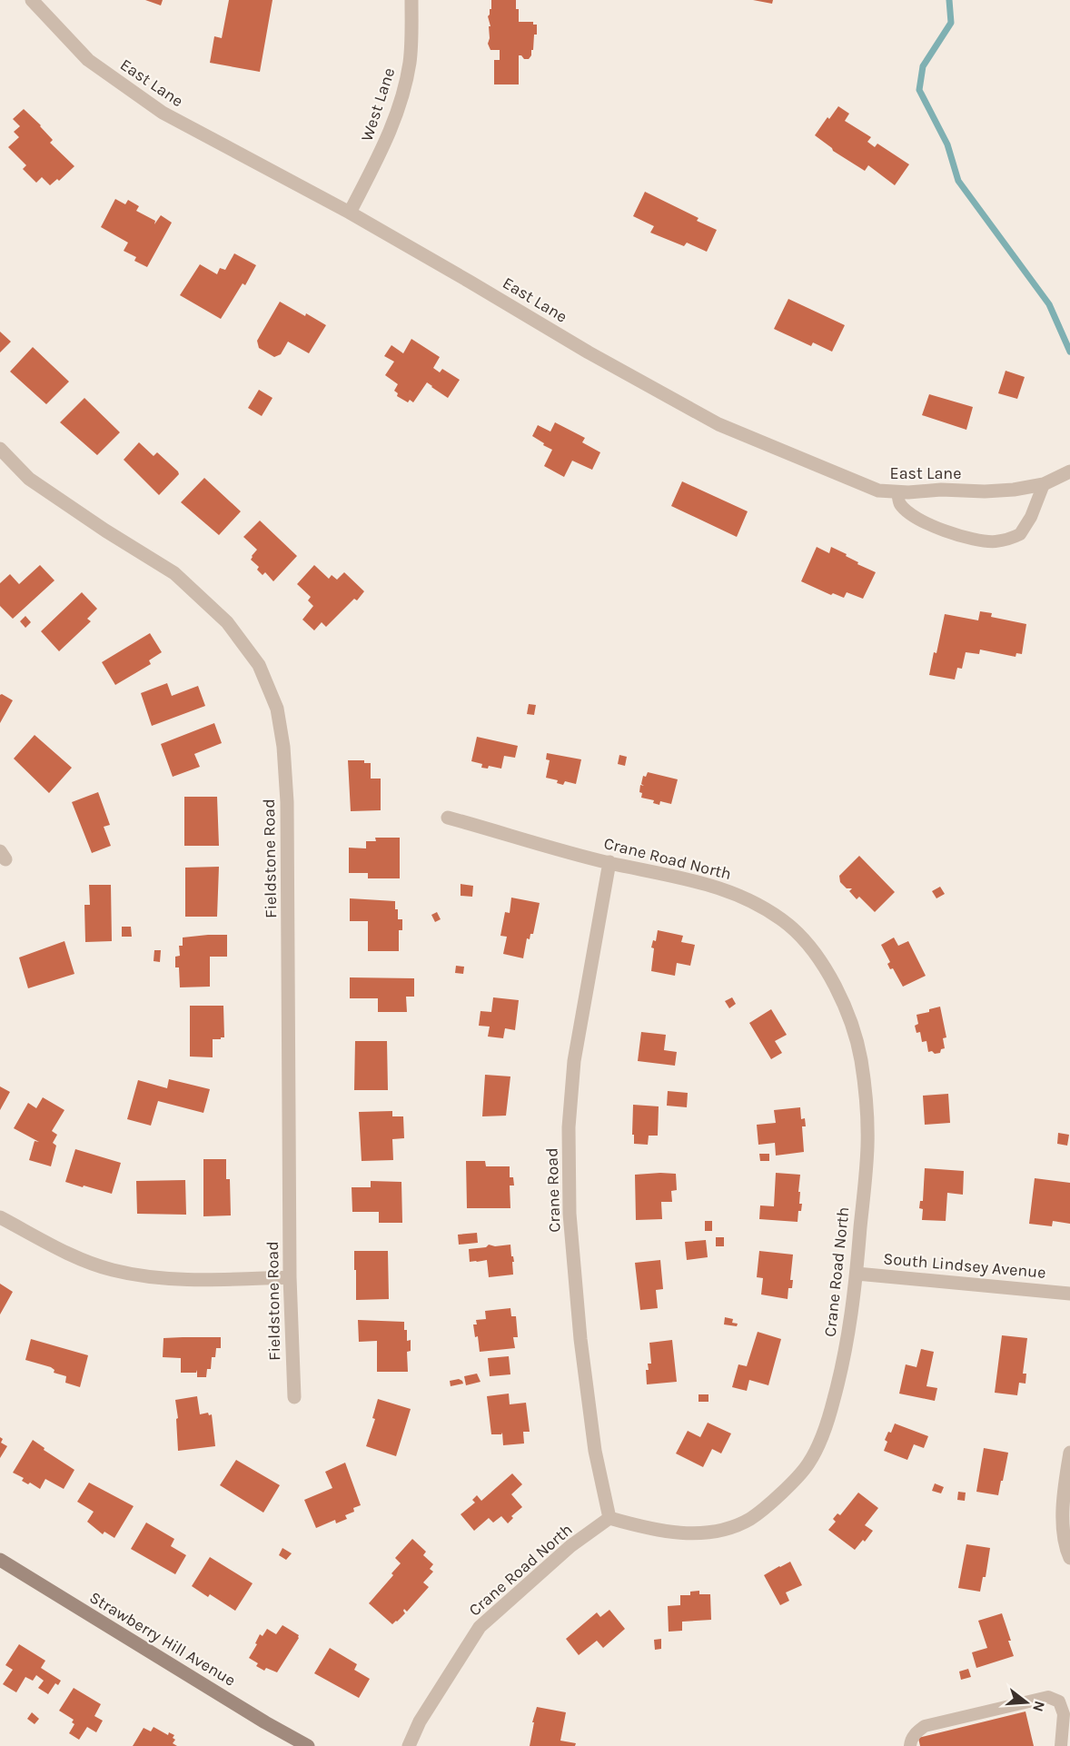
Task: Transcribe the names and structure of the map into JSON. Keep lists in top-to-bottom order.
{
  "streets": {
    "main road": ["Strawberry Hill Avenue"],
    "street": [
      "East Lane",
      "West Lane",
      "Fieldstone Road",
      "Crane Road North",
      "Crane Road",
      "South Lindsey Avenue"
    ]
  },
  "crossings": [
    ["East Lane", "West Lane"],
    ["Crane Road North", "Crane Road"],
    ["Crane Road North", "South Lindsey Avenue"]
  ],
  "north": "right"
}
